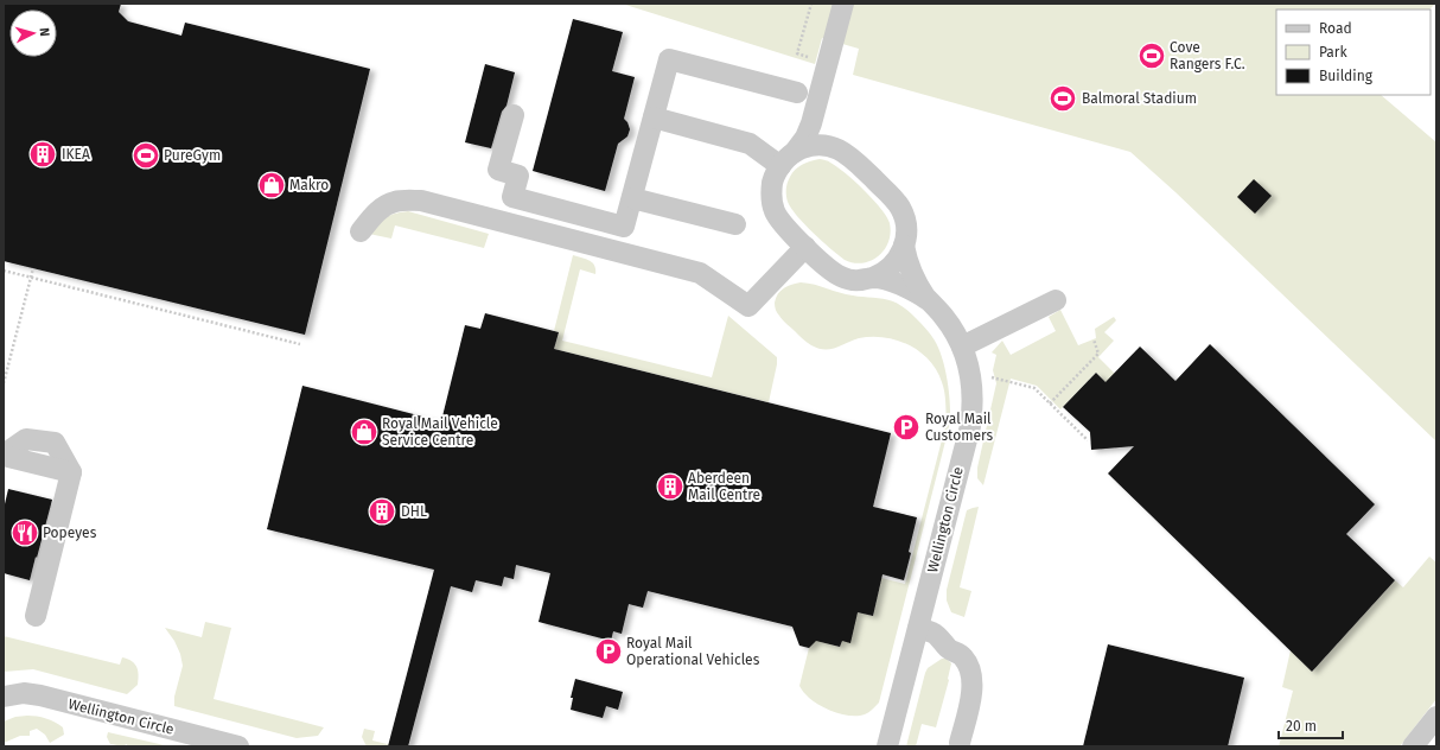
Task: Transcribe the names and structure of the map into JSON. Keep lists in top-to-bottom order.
{
  "streets": {
    "street": ["Wellington Circle"]
  },
  "places": {
    "sports": ["Cove Rangers F.C.", "Balmoral Stadium", "PureGym"],
    "building": ["IKEA", "Aberdeen Mail Centre", "DHL"],
    "shop": ["Makro", "Royal Mail Vehicle Service Centre"],
    "parking": ["Royal Mail Customers", "Royal Mail Operational Vehicles"],
    "restaurant": ["Popeyes"]
  },
  "legend": ["Road", "Park", "Building"],
  "scale_bar": "20 m",
  "north": "right"
}
